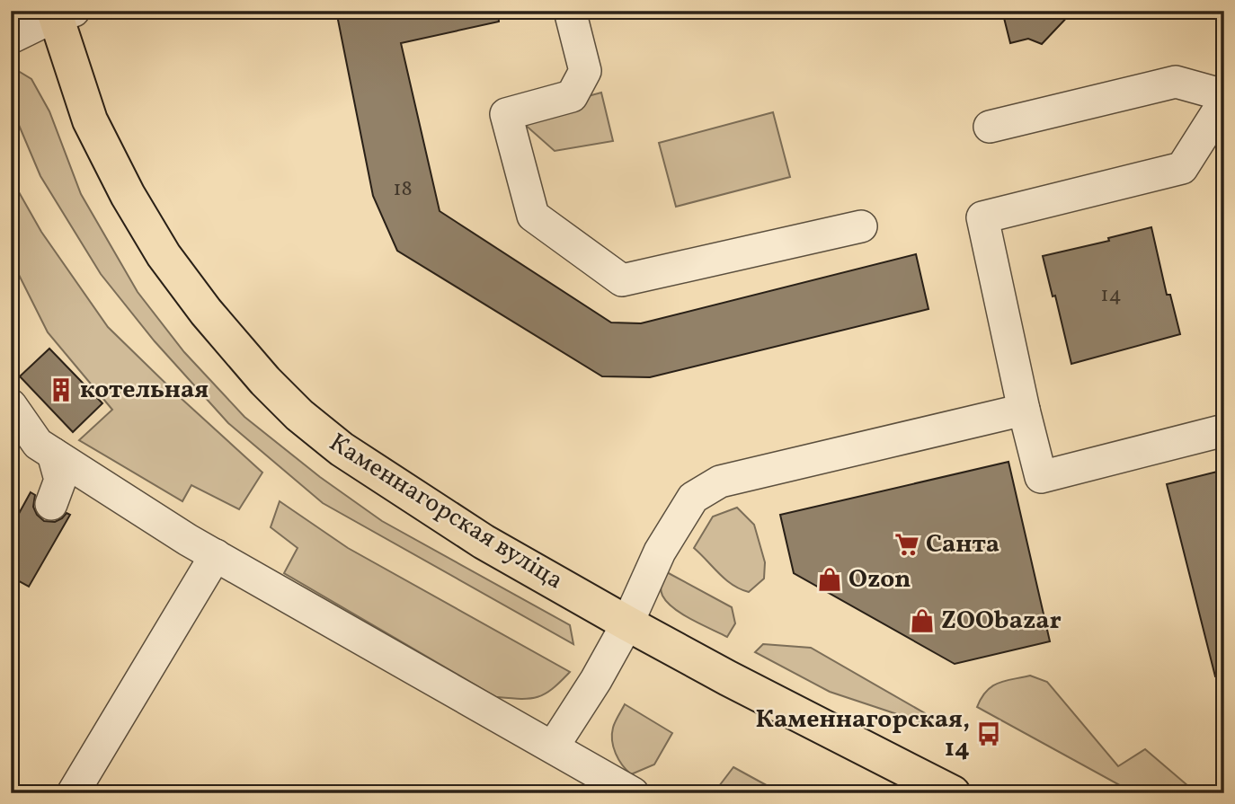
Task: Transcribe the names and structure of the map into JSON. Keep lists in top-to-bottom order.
{
  "streets": {
    "main road": ["Каменнагорская вуліца"]
  },
  "places": {
    "building": ["котельная"],
    "supermarket": ["Санта"],
    "shop": ["Ozon", "ZOObazar"],
    "bus stop": ["Каменнагорская, 14"]
  },
  "house_numbers": ["18", "14"]
}
